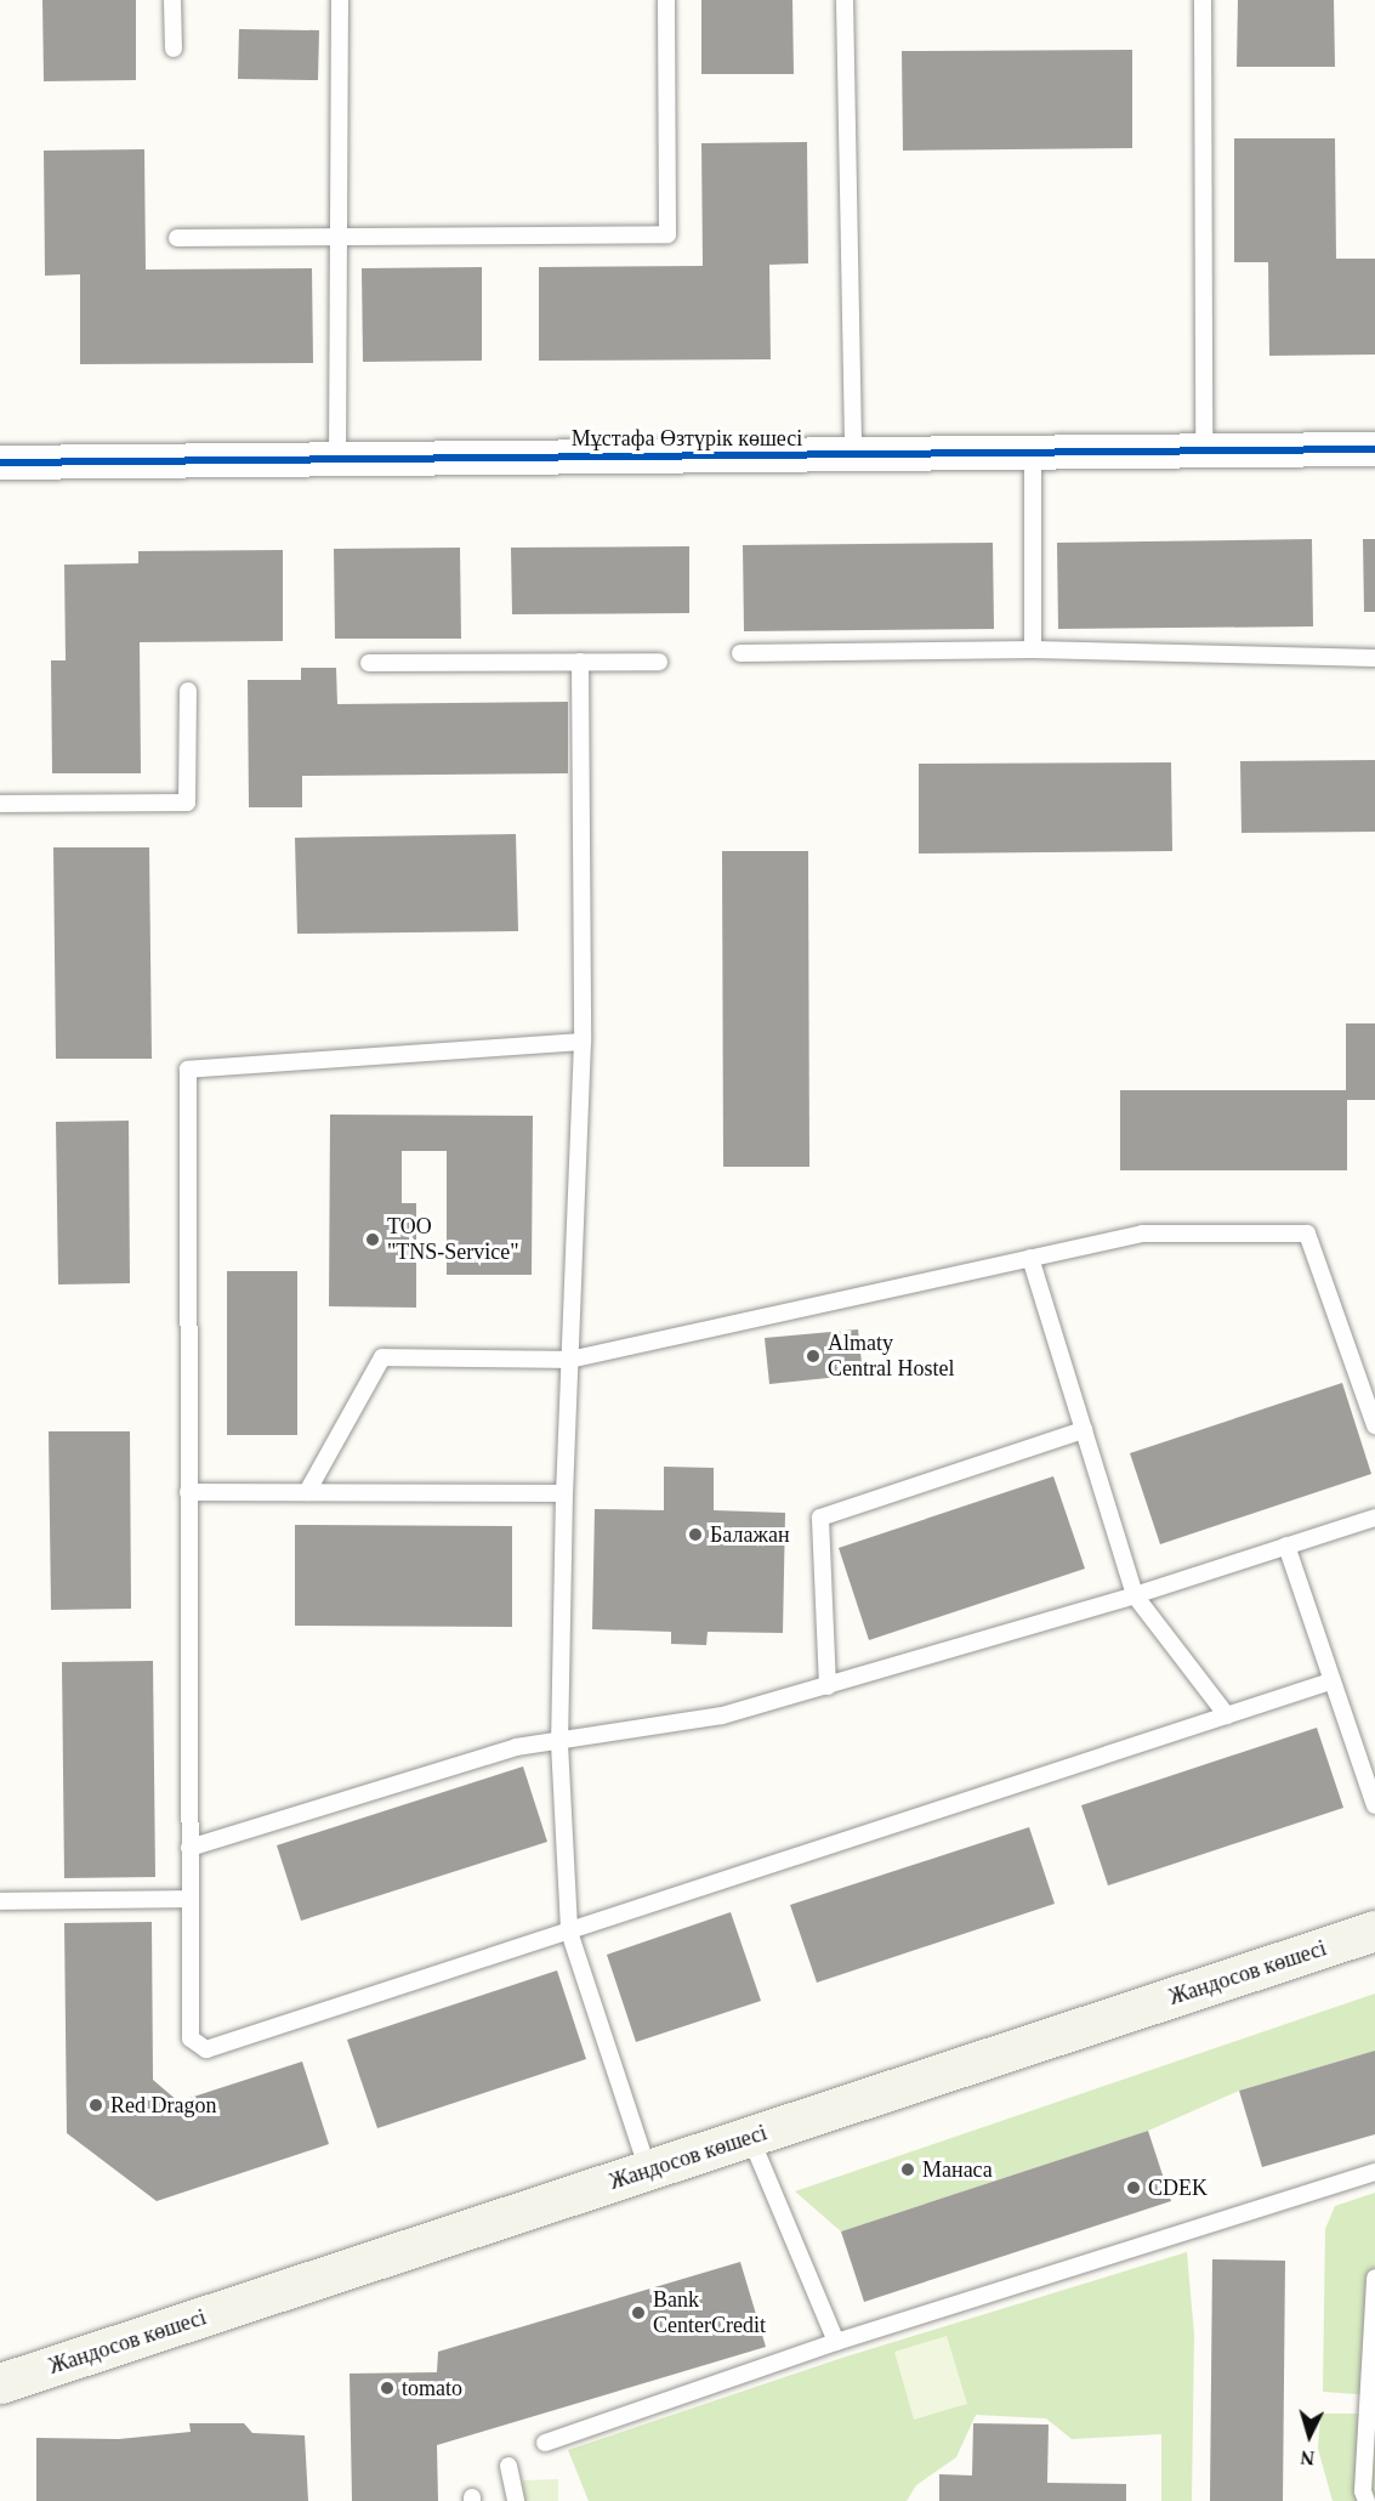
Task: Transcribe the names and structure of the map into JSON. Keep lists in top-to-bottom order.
{
  "streets": {
    "main road": ["Жандосов көшесі"],
    "street": ["Мұстафа Өзтүрік көшесі"]
  },
  "places": [
    "ТОО \"TNS-Service\"",
    "Almaty Central Hostel",
    "Балажан",
    "Red Dragon",
    "Манаса",
    "CDEK",
    "Bank CenterCredit",
    "tomato"
  ],
  "north": "bottom"
}
